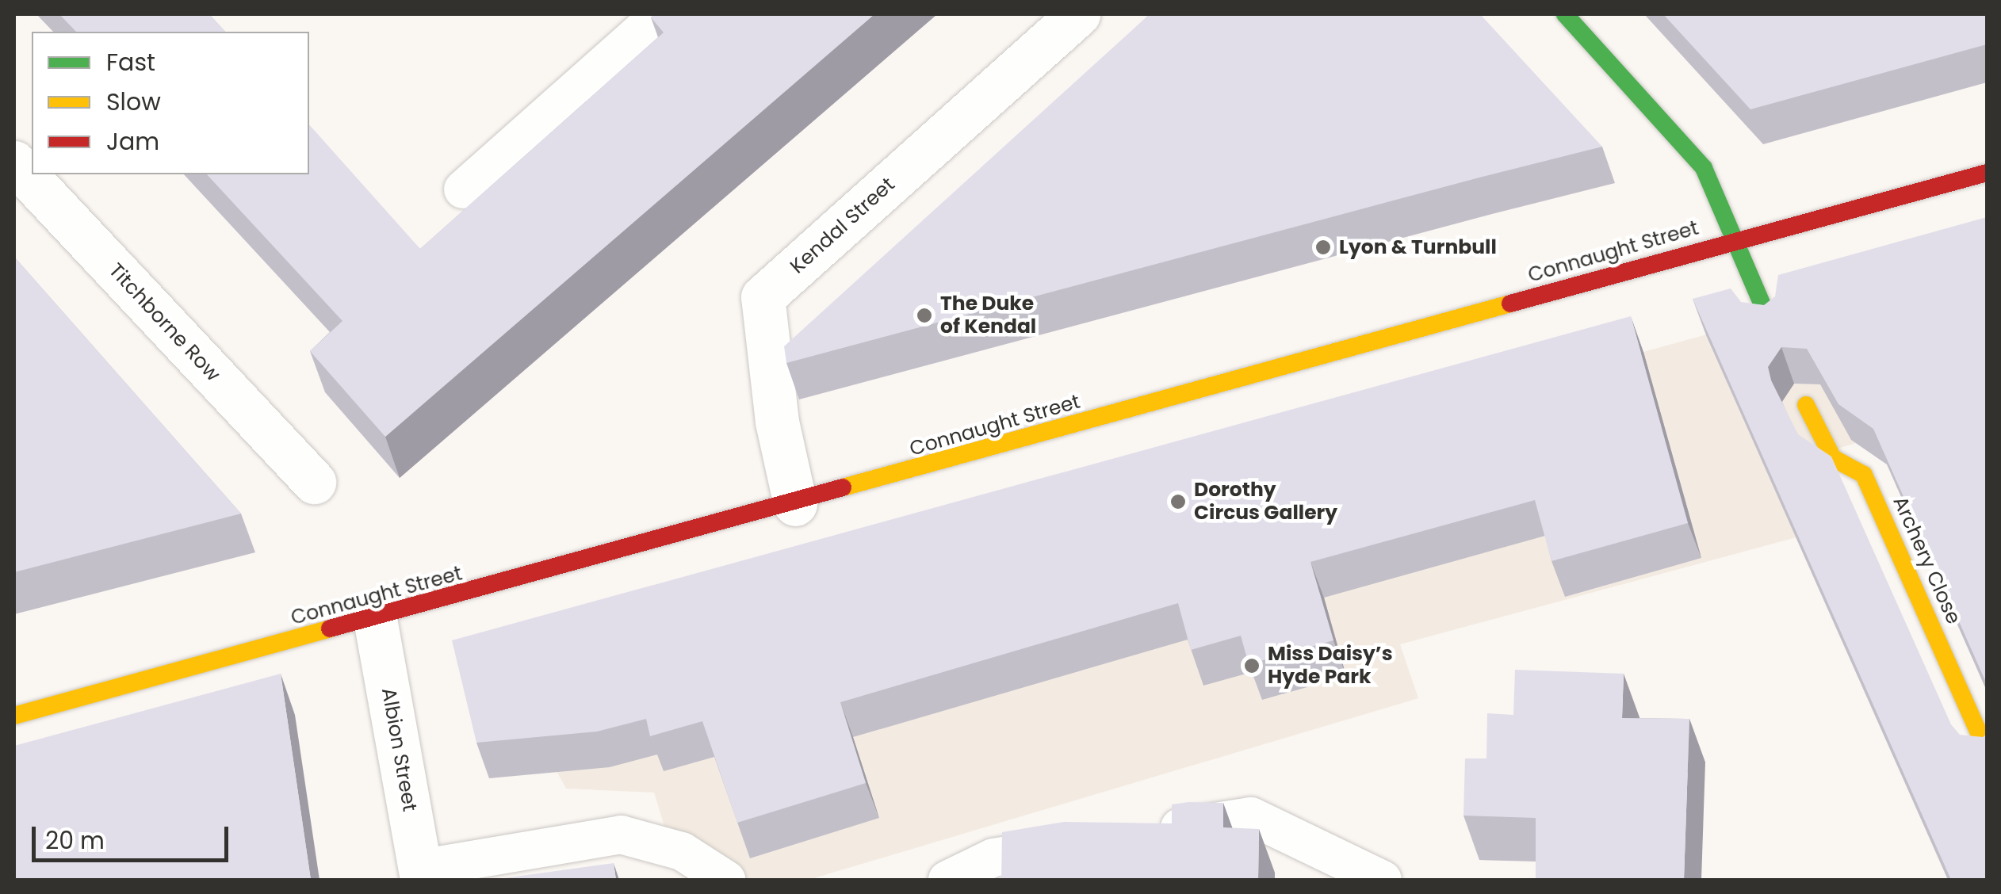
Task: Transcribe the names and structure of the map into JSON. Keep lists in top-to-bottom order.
{
  "streets": {
    "street": [
      "Kendal Street",
      "Connaught Street",
      "Titchborne Row",
      "Archery Close",
      "Albion Street"
    ]
  },
  "crossings": [
    ["Kendal Street", "Connaught Street"],
    ["Connaught Street", "Albion Street"]
  ],
  "places": [
    "Lyon & Turnbull",
    "The Duke of Kendal",
    "Dorothy Circus Gallery",
    "Miss Daisy’s Hyde Park"
  ],
  "legend": ["Fast", "Slow", "Jam"],
  "scale_bar": "20 m"
}
